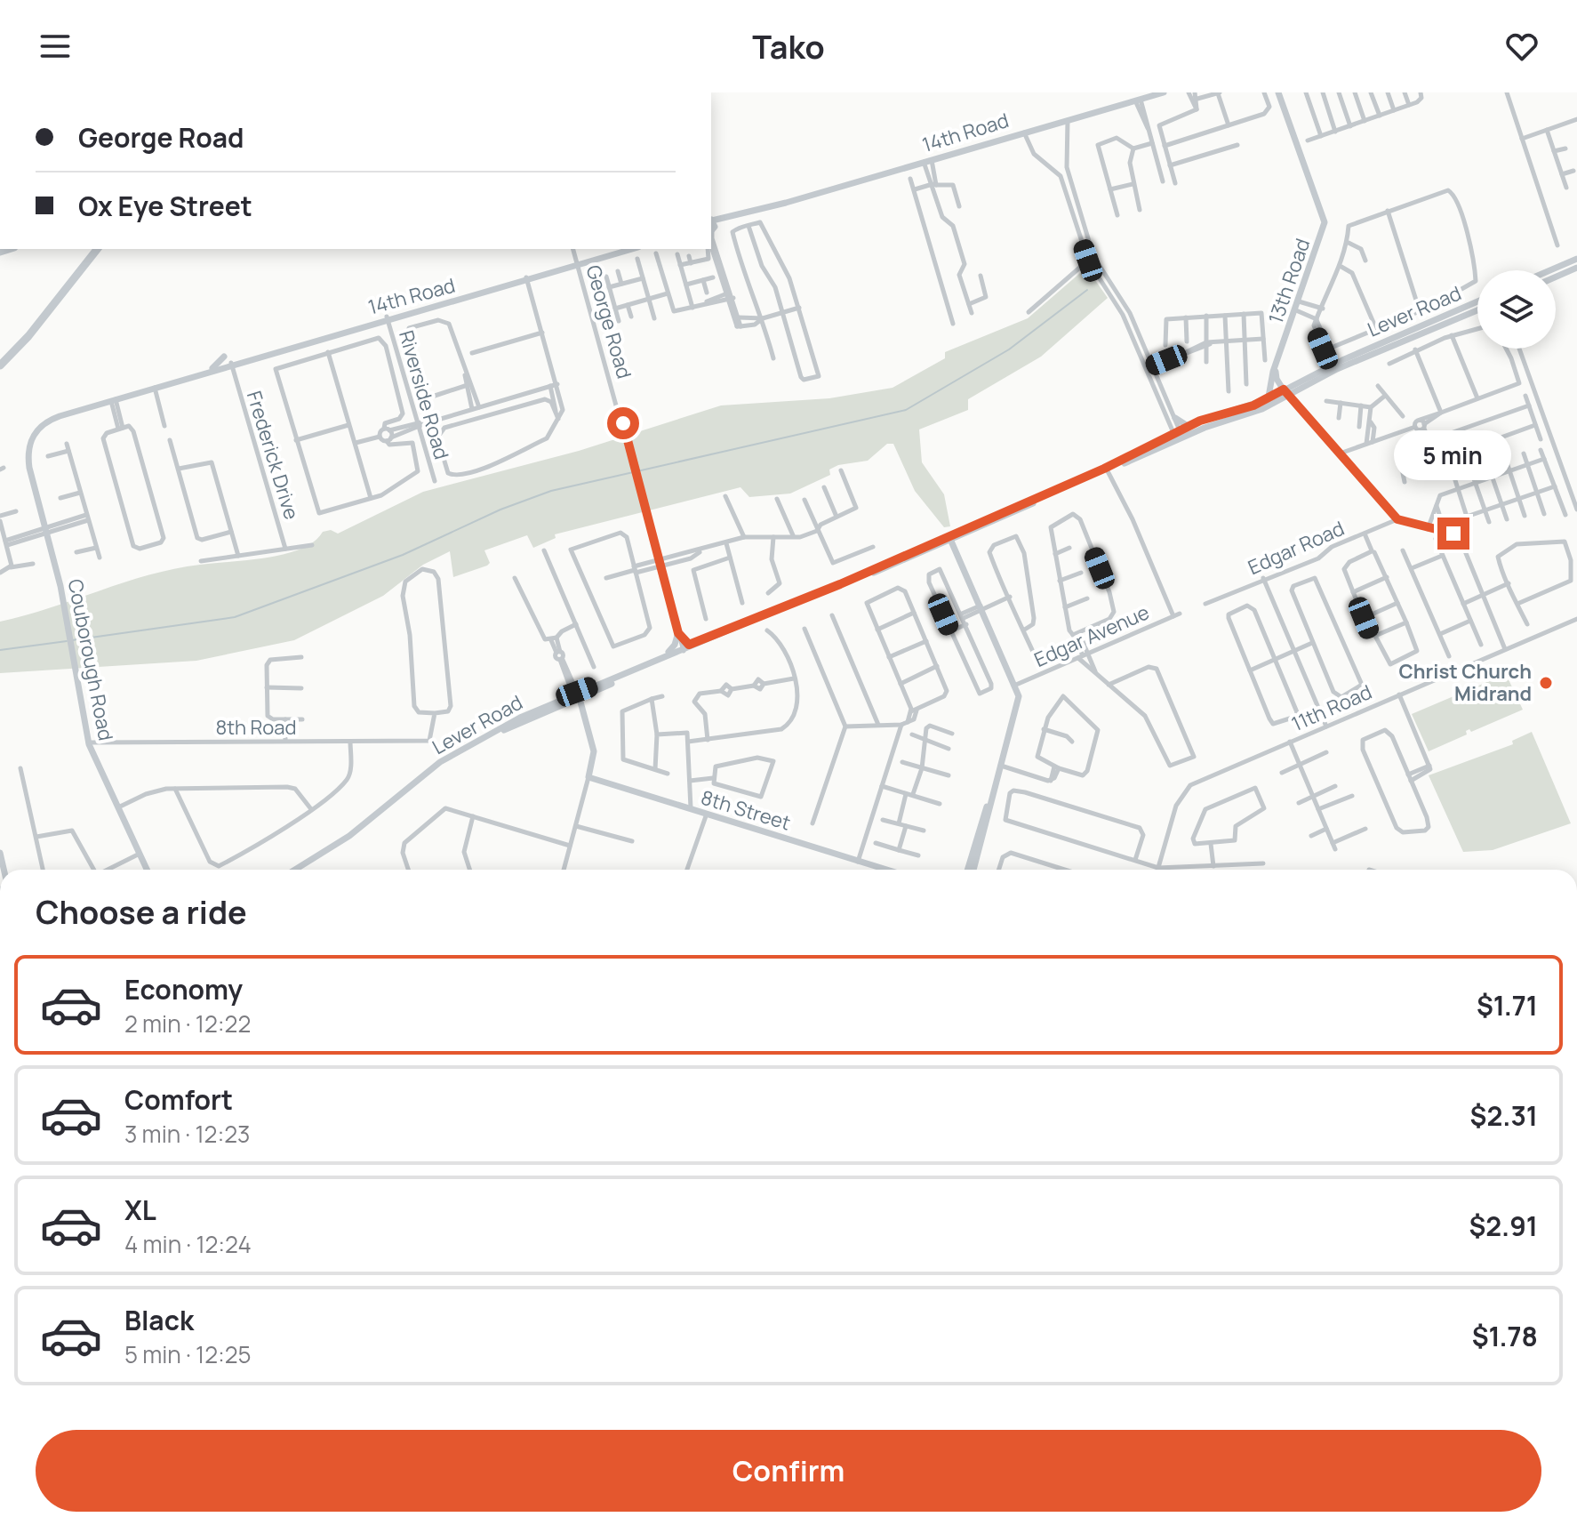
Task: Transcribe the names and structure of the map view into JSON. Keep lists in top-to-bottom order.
{
  "streets": {
    "street": [
      "14th Road",
      "13th Road",
      "Lever Road",
      "George Road",
      "Riverside Road",
      "Frederick Drive",
      "Edgar Road",
      "Edgar Avenue",
      "Couborough Road",
      "11th Road",
      "8th Road",
      "8th Street"
    ]
  },
  "crossings": [
    ["14th Road", "George Road"],
    ["14th Road", "Riverside Road"],
    ["14th Road", "Frederick Drive"],
    ["14th Road", "Couborough Road"],
    ["13th Road", "Lever Road"],
    ["Couborough Road", "8th Road"]
  ],
  "places": ["Christ Church Midrand"],
  "page": {
    "header": "Tako",
    "banner": ["George Road", "Ox Eye Street"],
    "bubble": "5 min",
    "heading": "Choose a ride",
    "list": [
      {
        "name": "Economy",
        "note": "2 min · 12:22",
        "value": "$1.71"
      },
      {
        "name": "Comfort",
        "note": "3 min · 12:23",
        "value": "$2.31"
      },
      {
        "name": "XL",
        "note": "4 min · 12:24",
        "value": "$2.91"
      },
      {
        "name": "Black",
        "note": "5 min · 12:25",
        "value": "$1.78"
      }
    ],
    "buttons": "Confirm"
  }
}
